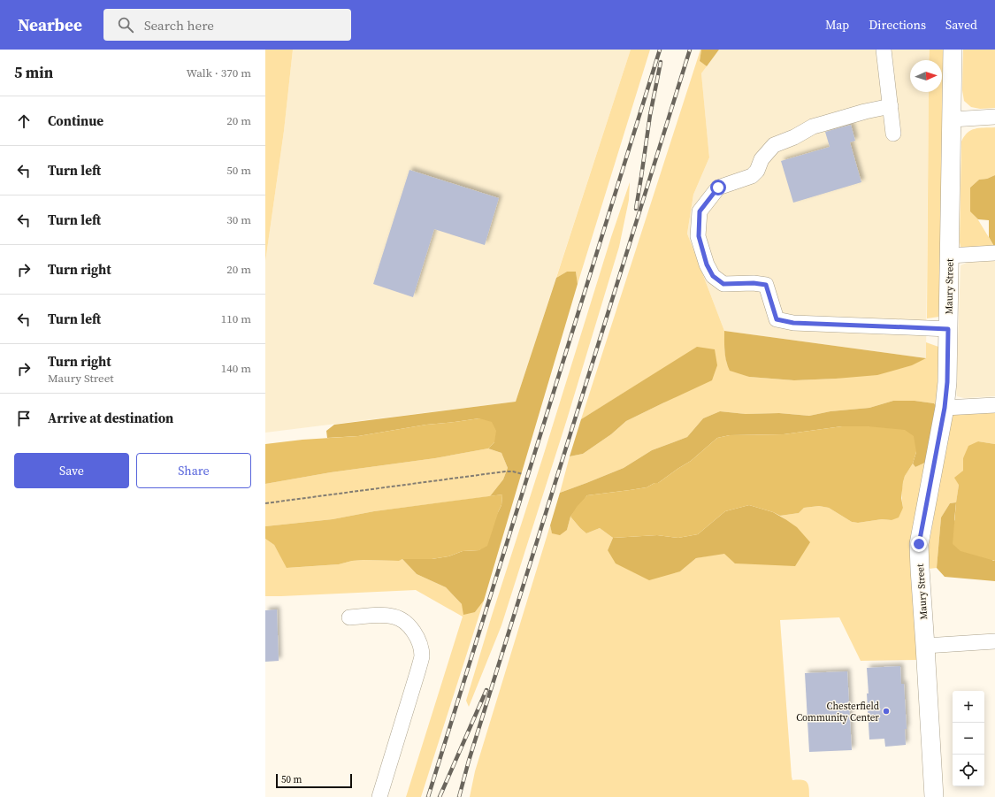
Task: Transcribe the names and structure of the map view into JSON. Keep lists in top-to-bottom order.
{
  "streets": {
    "main road": ["Maury Street"]
  },
  "places": ["Chesterfield Community Center"],
  "scale_bar": "50 m",
  "north": "right",
  "page": {
    "header": "Nearbee",
    "search": "Search here",
    "nav": ["Map", "Directions", "Saved"],
    "heading": ["5 min", "Walk · 370 m"],
    "list": [
      ["Continue", "20 m"],
      ["Turn left", "50 m"],
      ["Turn left", "30 m"],
      ["Turn right", "20 m"],
      ["Turn left", "110 m"],
      ["Turn right", "Maury Street", "140 m"],
      "Arrive at destination"
    ],
    "buttons": ["Save", "Share"],
    "map_buttons": ["+", "−"],
    "scale": "50 m"
  }
}
